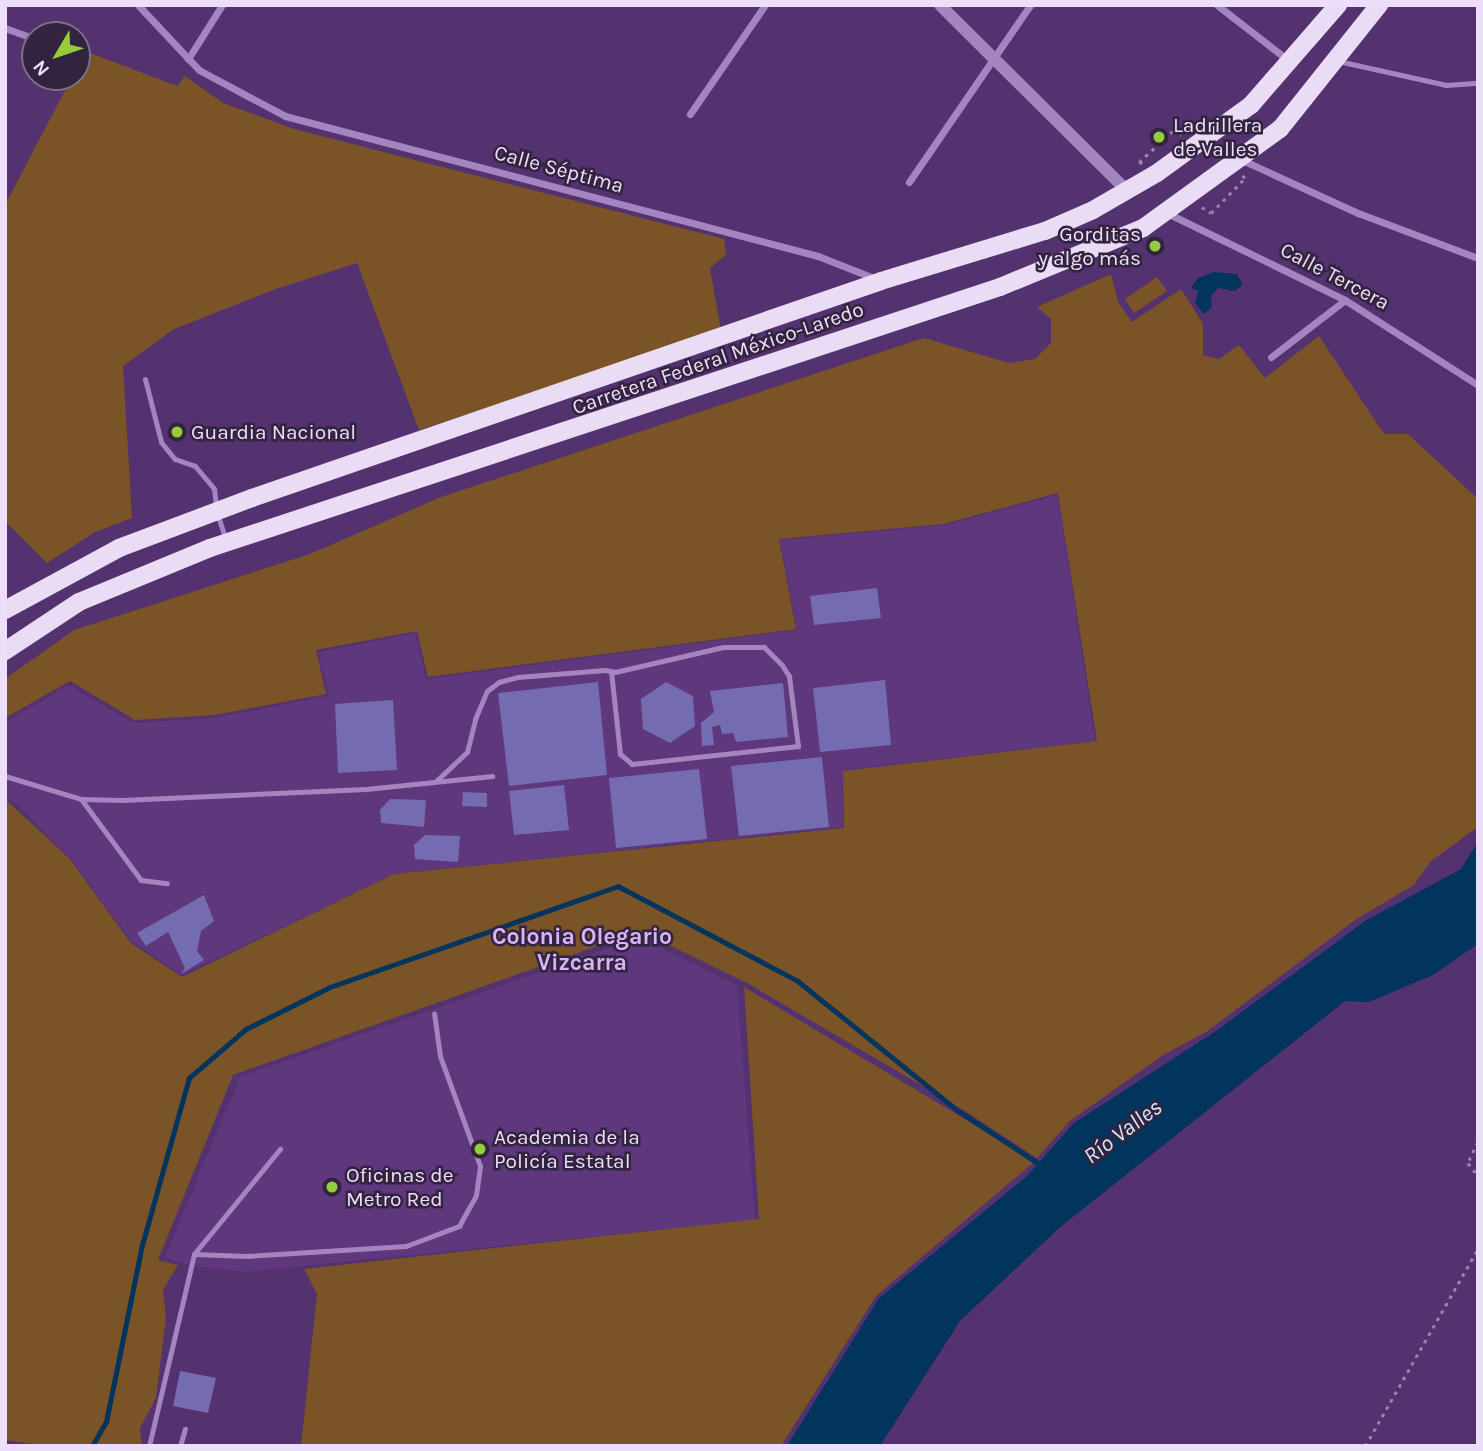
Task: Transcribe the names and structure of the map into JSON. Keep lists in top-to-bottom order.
{
  "streets": {
    "main road": ["Carretera Federal México-Laredo"],
    "street": ["Calle Séptima", "Calle Tercera"]
  },
  "crossings": [
    ["Calle Séptima", "Carretera Federal México-Laredo"],
    ["Calle Tercera", "Carretera Federal México-Laredo"]
  ],
  "districts": ["Colonia Olegario Vizcarra"],
  "water": ["Río Valles"],
  "places": [
    "Ladrillera de Valles",
    "Gorditas y algo más",
    "Guardia Nacional",
    "Academia de la Policía Estatal",
    "Oficinas de Metro Red"
  ],
  "north": "bottom left"
}
